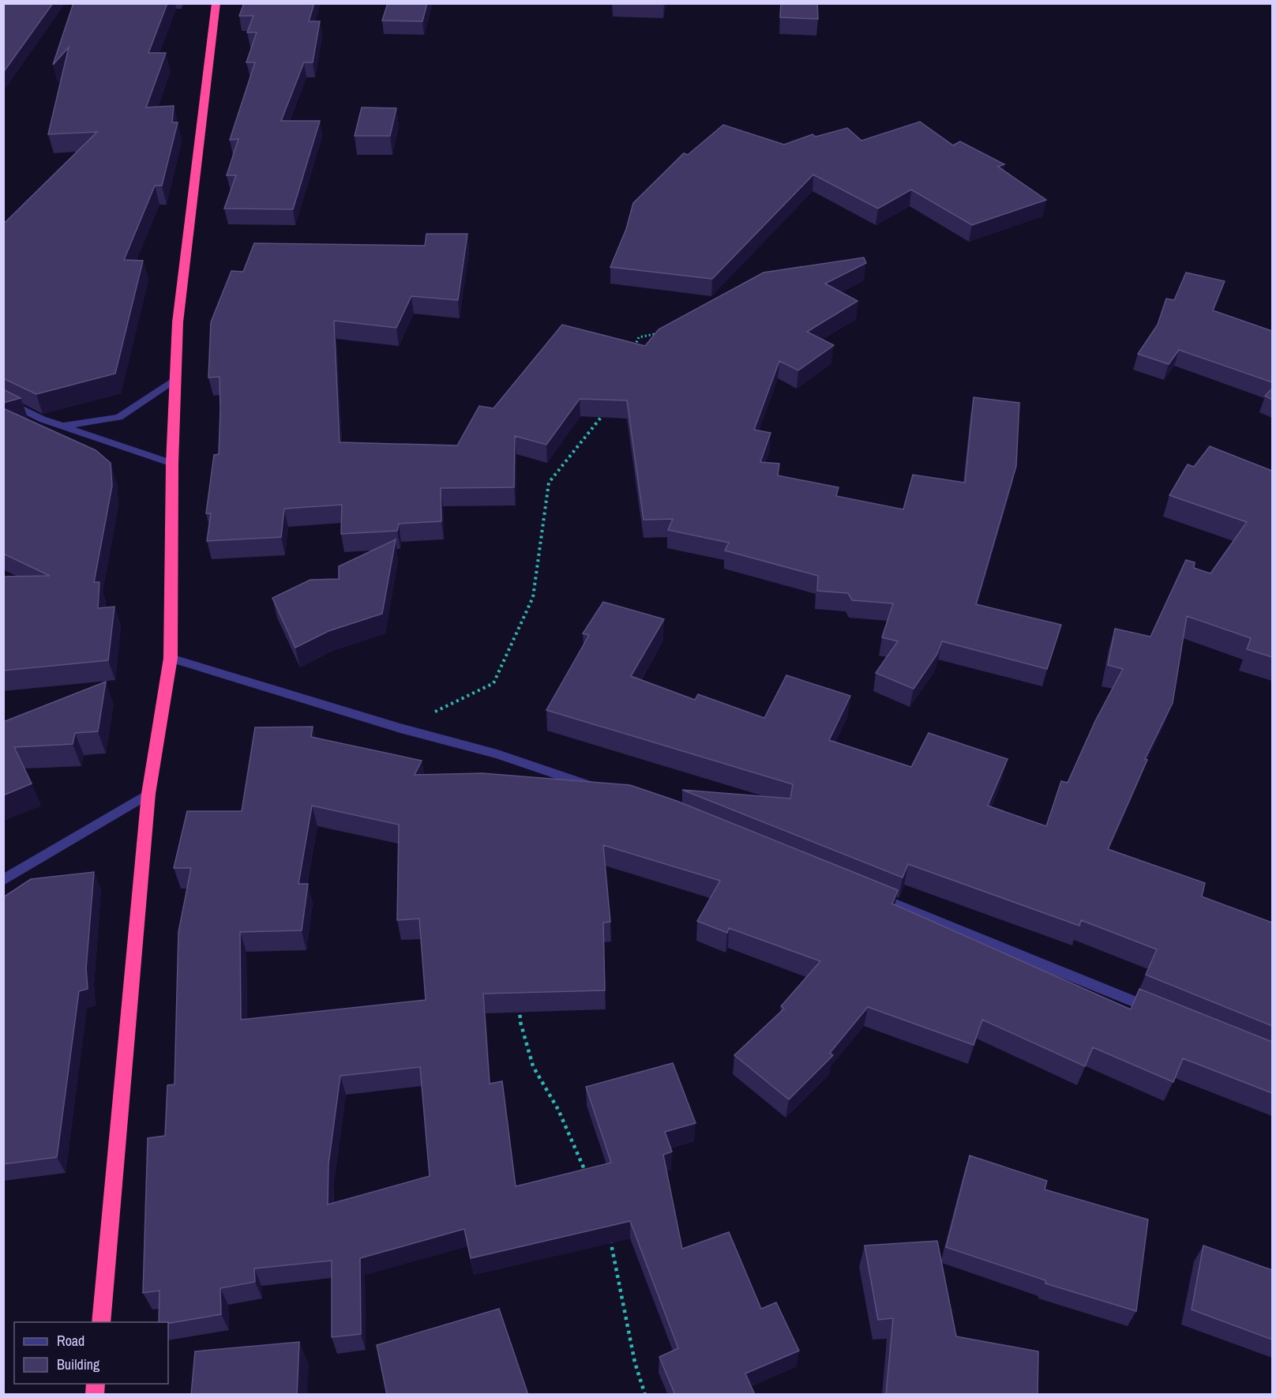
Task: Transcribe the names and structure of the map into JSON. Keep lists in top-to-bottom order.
{
  "legend": ["Road", "Building"]
}
